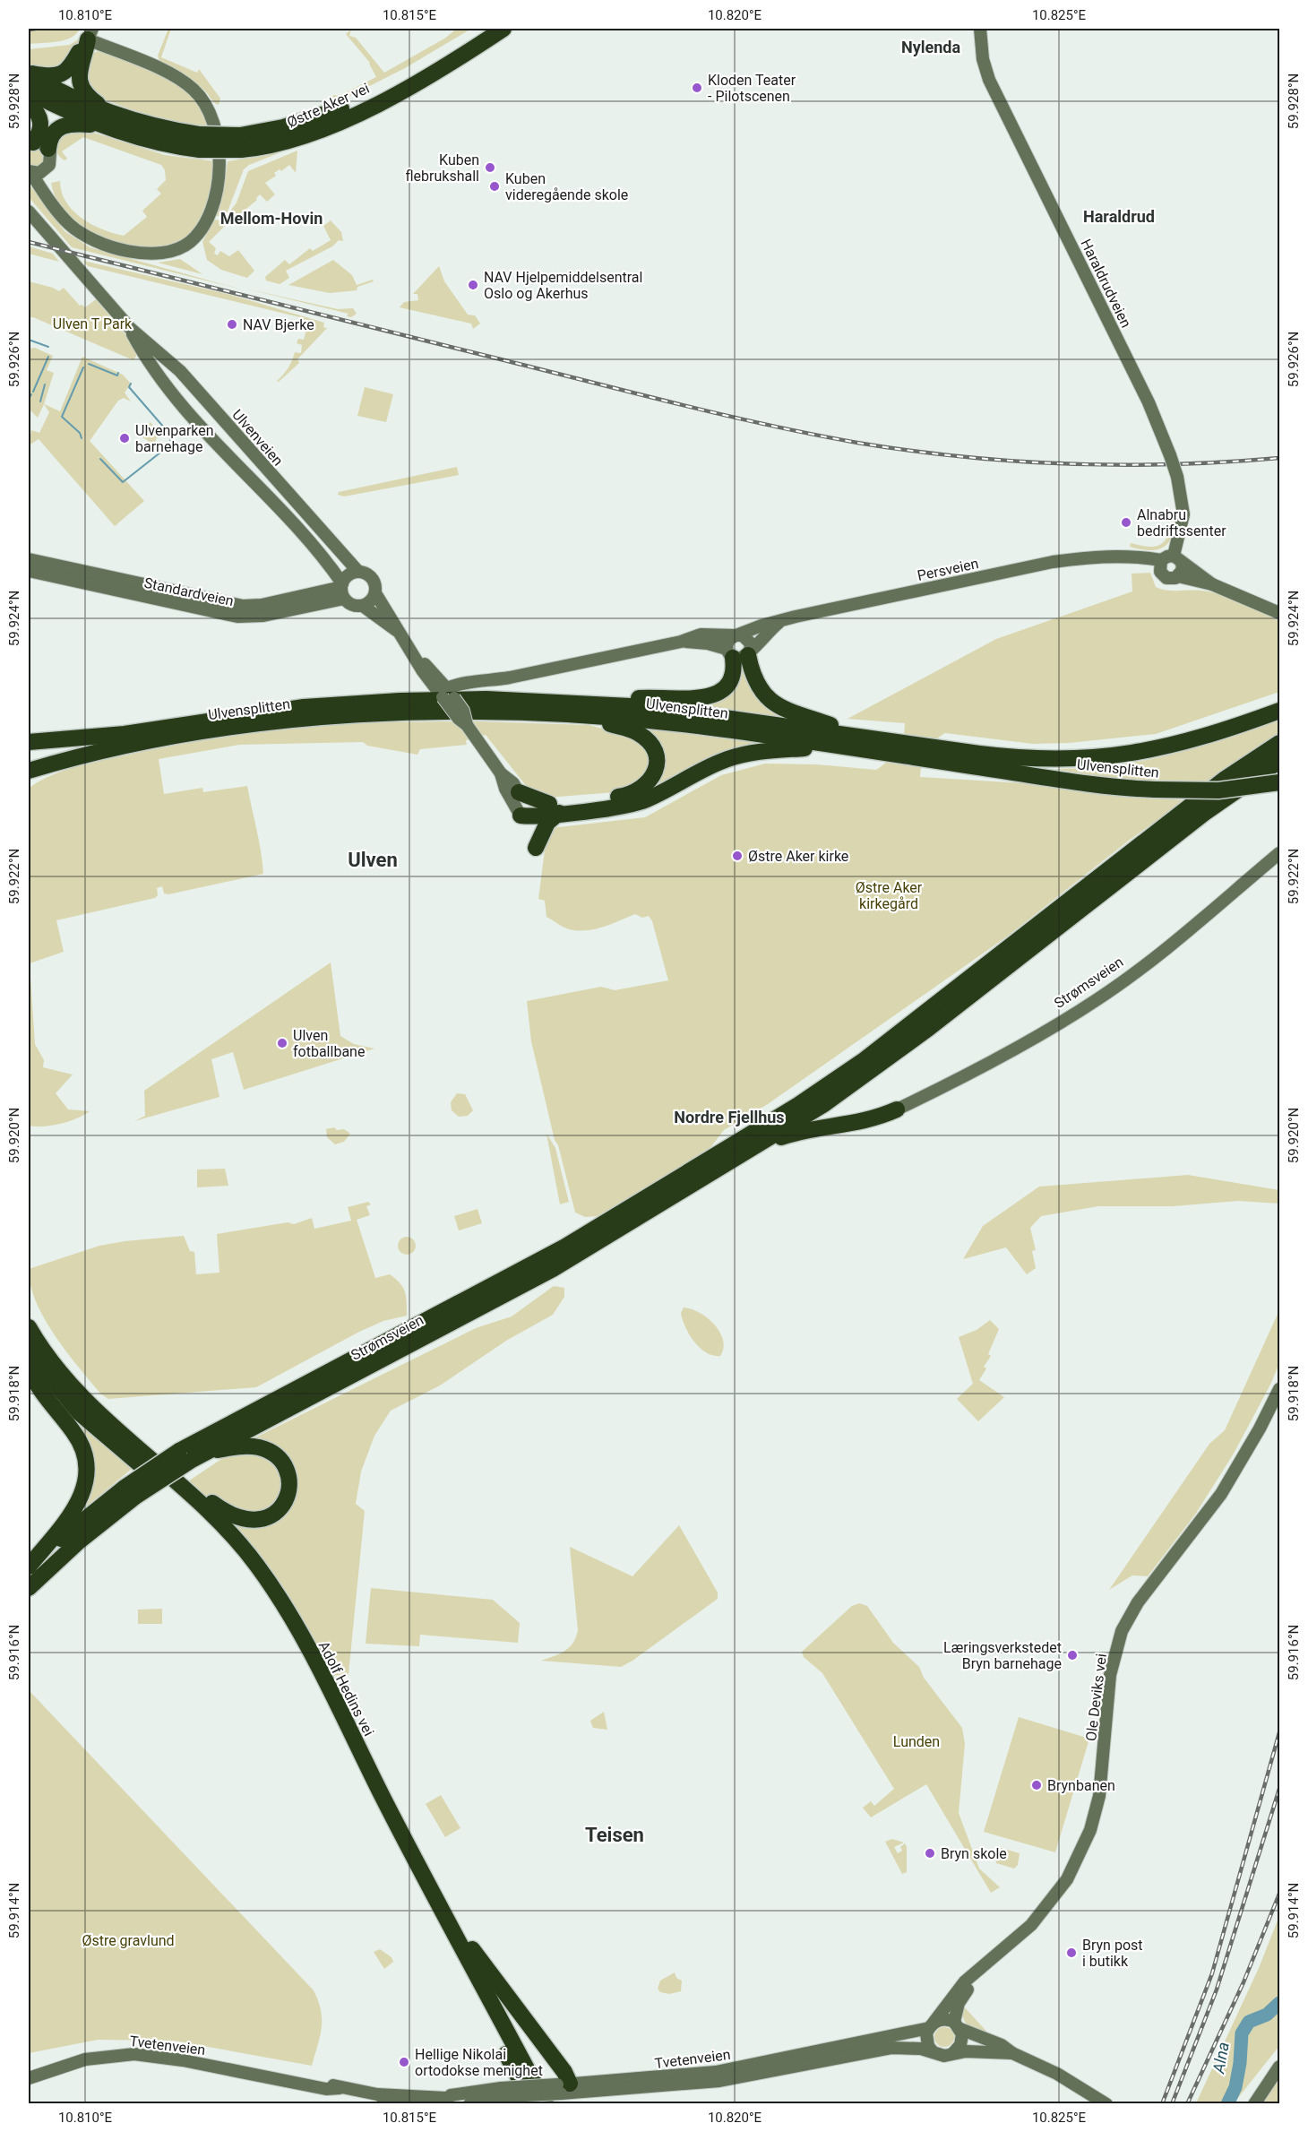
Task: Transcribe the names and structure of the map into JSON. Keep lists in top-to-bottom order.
{
  "streets": {
    "highway": [
      "Østre Aker vei",
      "Ulvensplitten",
      "Strømsveien",
      "Adolf Hedins vei"
    ],
    "main road": [
      "Haraldrudveien",
      "Ulvenveien",
      "Persveien",
      "Standardveien",
      "Ole Deviks vei",
      "Tvetenveien"
    ]
  },
  "crossings": [
    ["Haraldrudveien", "Persveien"],
    ["Ulvenveien", "Standardveien"],
    ["Ole Deviks vei", "Tvetenveien"]
  ],
  "districts": [
    "Nylenda",
    "Haraldrud",
    "Mellom-Hovin",
    "Ulven",
    "Nordre Fjellhus",
    "Teisen"
  ],
  "water": ["Alna"],
  "parks": [
    "Ulven T Park",
    "Østre Aker kirkegård",
    "Lunden",
    "Østre gravlund"
  ],
  "places": [
    "Kloden Teater - Pilotscenen",
    "Kuben flebrukshall",
    "Kuben videregående skole",
    "NAV Hjelpemiddelsentral Oslo og Akerhus",
    "NAV Bjerke",
    "Ulvenparken barnehage",
    "Alnabru bedriftssenter",
    "Østre Aker kirke",
    "Ulven fotballbane",
    "Læringsverkstedet Bryn barnehage",
    "Brynbanen",
    "Bryn skole",
    "Bryn post i butikk",
    "Hellige Nikolai ortodokse menighet"
  ],
  "coordinates": [
    "10.810°E",
    "10.815°E",
    "10.820°E",
    "10.825°E",
    "59.928°N",
    "59.926°N",
    "59.924°N",
    "59.922°N",
    "59.920°N",
    "59.918°N",
    "59.916°N",
    "59.914°N"
  ]
}
